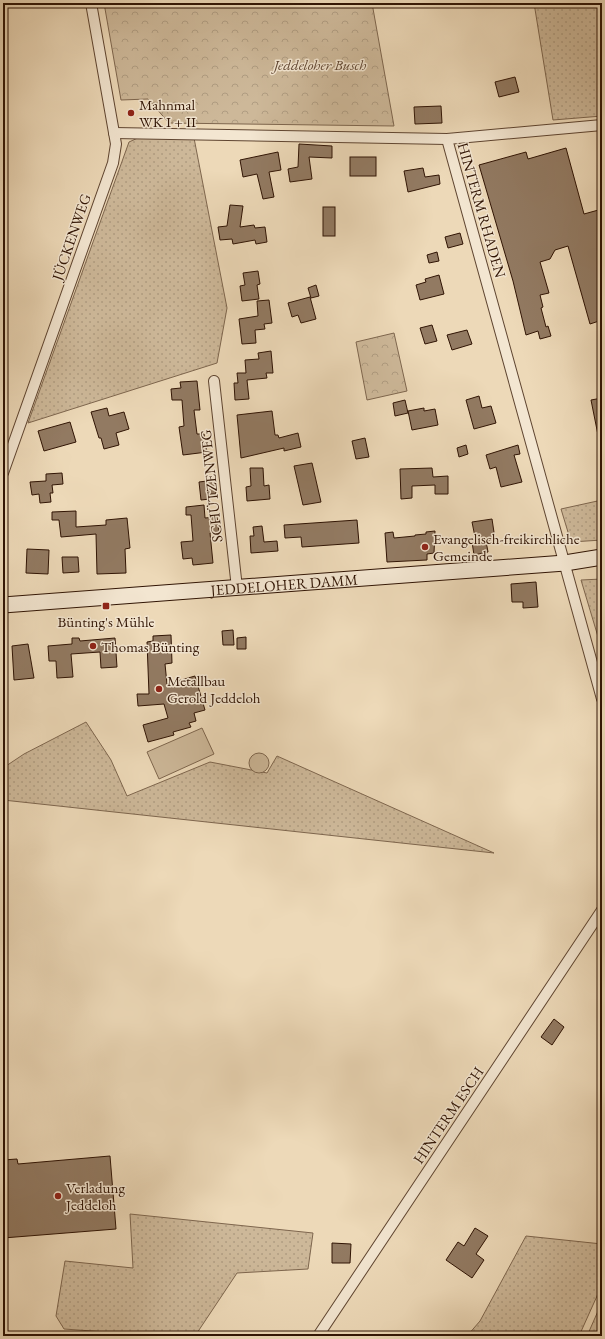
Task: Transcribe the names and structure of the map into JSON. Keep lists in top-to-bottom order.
{
  "streets": {
    "main road": ["JEDDELOHER DAMM"],
    "street": [
      "HINTERM RHADEN",
      "JÜCKENWEG",
      "SCHÜTZENWEG",
      "HINTERM ESCH"
    ]
  },
  "crossings": [
    ["HINTERM RHADEN", "JÜCKENWEG"],
    ["HINTERM RHADEN", "JEDDELOHER DAMM"],
    ["SCHÜTZENWEG", "JEDDELOHER DAMM"]
  ],
  "parks": ["Jeddeloher Busch"],
  "places": {
    "other": [
      "Mahnmal WK I + II",
      "Evangelisch-freikirchliche Gemeinde",
      "Thomas Bünting",
      "Metallbau Gerold Jeddeloh",
      "Verladung Jeddeloh"
    ],
    "transit": ["Bünting's Mühle"]
  }
}
